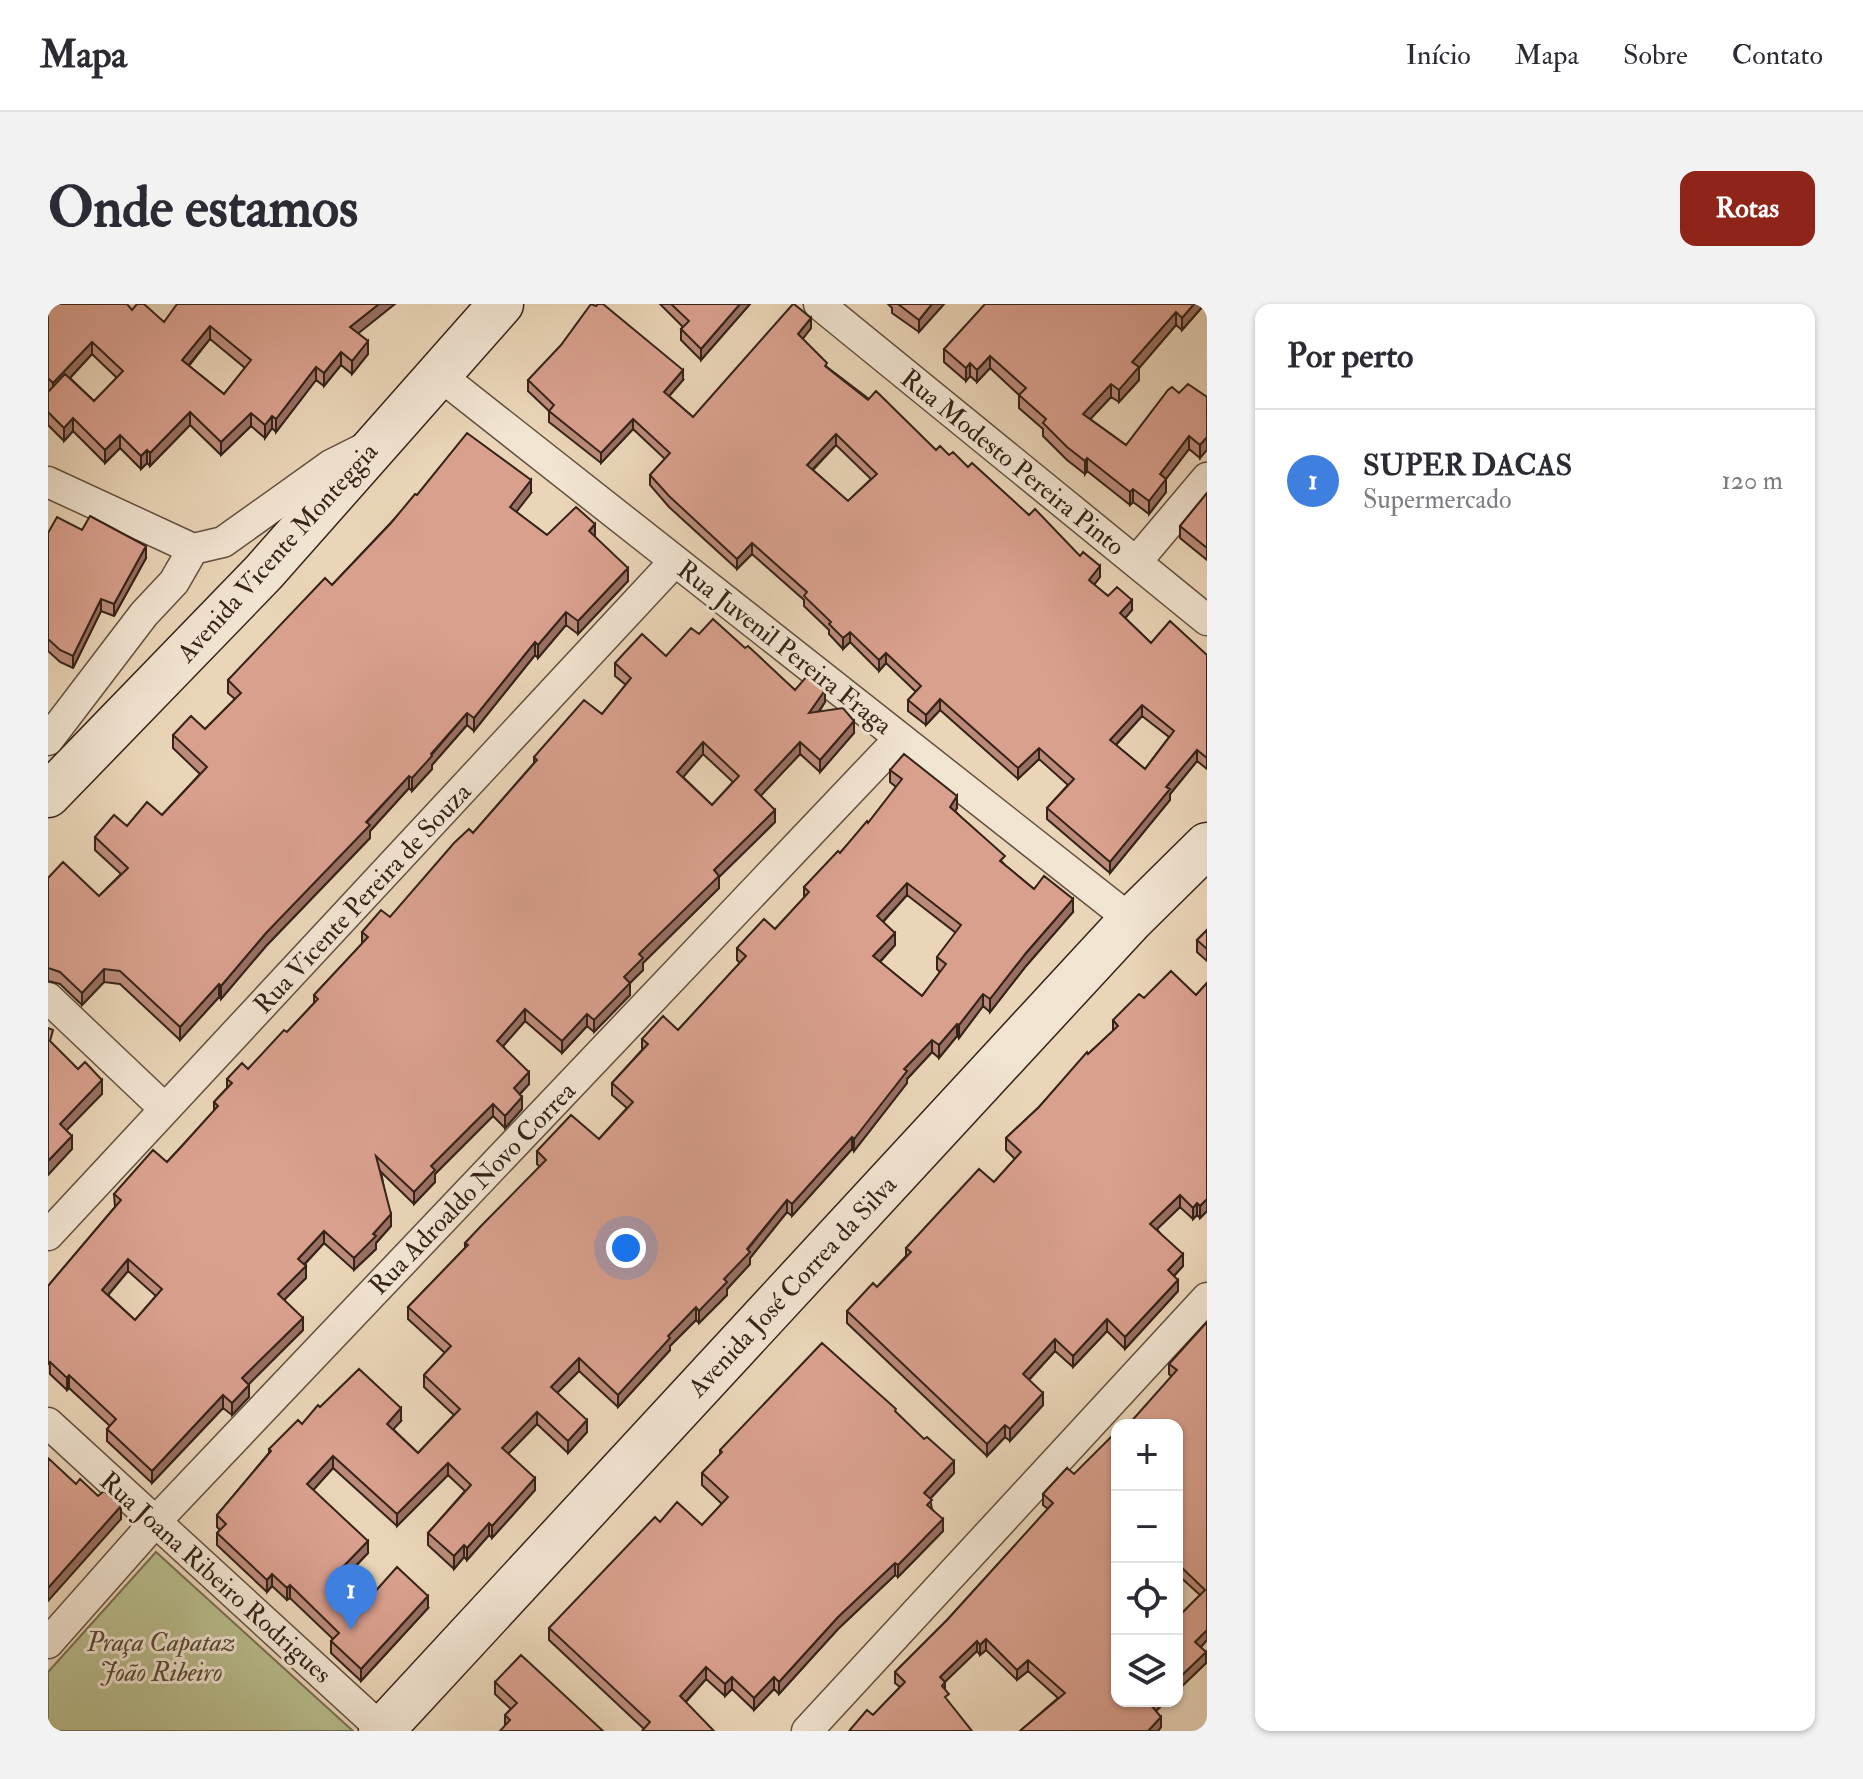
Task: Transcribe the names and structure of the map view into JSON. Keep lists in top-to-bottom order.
{
  "streets": {
    "street": [
      "Rua Modesto Pereira Pinto",
      "Avenida Vicente Monteggia",
      "Rua Juvenil Pereira Fraga",
      "Rua Vicente Pereira de Souza",
      "Rua Adroaldo Novo Correa",
      "Avenida José Correa da Silva",
      "Rua Joana Ribeiro Rodrigues"
    ]
  },
  "crossings": [
    ["Avenida Vicente Monteggia", "Rua Juvenil Pereira Fraga"],
    ["Rua Juvenil Pereira Fraga", "Rua Vicente Pereira de Souza"],
    ["Rua Juvenil Pereira Fraga", "Rua Adroaldo Novo Correa"],
    ["Rua Juvenil Pereira Fraga", "Avenida José Correa da Silva"],
    ["Rua Adroaldo Novo Correa", "Rua Joana Ribeiro Rodrigues"],
    ["Avenida José Correa da Silva", "Rua Joana Ribeiro Rodrigues"]
  ],
  "parks": ["Praça Capataz João Ribeiro"],
  "page": {
    "header": "Mapa",
    "nav": [
      "Início",
      "Mapa",
      "Sobre",
      "Contato"
    ],
    "buttons": "Rotas",
    "title": "Onde estamos",
    "heading": "Por perto",
    "list": [
      {
        "mark": "1",
        "name": "SUPER DACAS",
        "note": "Supermercado",
        "value": "120 m"
      }
    ],
    "map_buttons": ["+", "−"],
    "pins": "1"
  }
}
